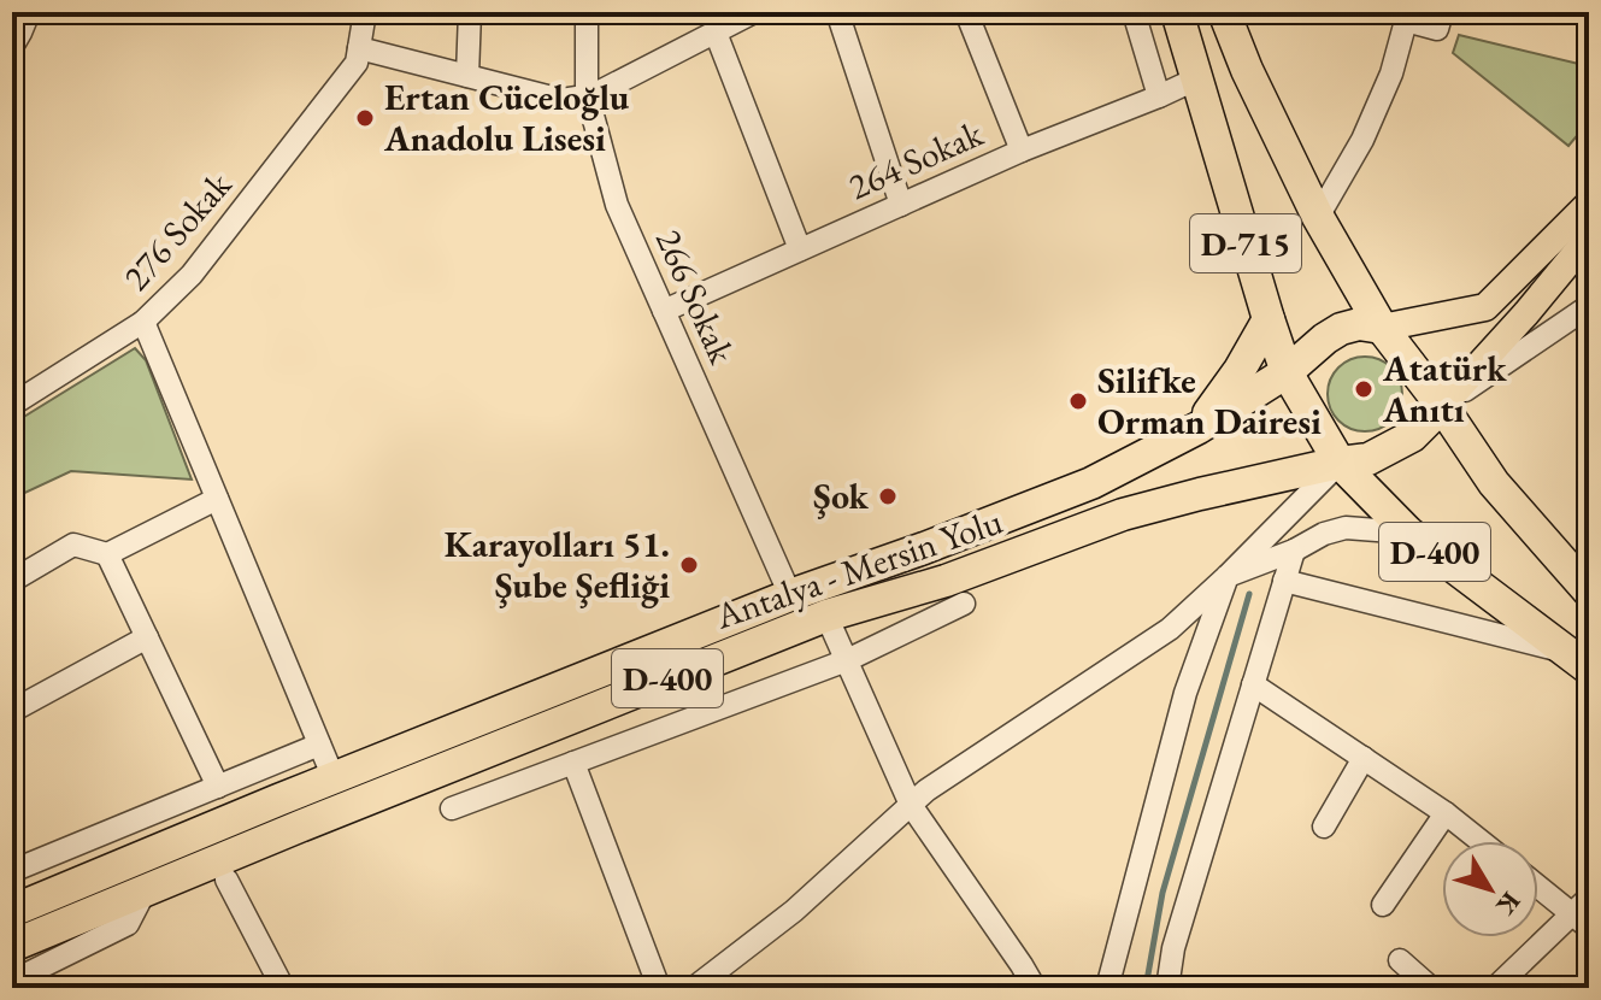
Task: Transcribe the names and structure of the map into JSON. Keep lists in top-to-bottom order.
{
  "streets": {
    "highway": ["D-715", "D-400", "Antalya - Mersin Yolu"],
    "street": ["264 Sokak", "276 Sokak", "266 Sokak"]
  },
  "crossings": [
    ["264 Sokak", "D-715"],
    ["264 Sokak", "266 Sokak"],
    ["D-715", "D-400"],
    ["D-715", "Antalya - Mersin Yolu"],
    ["266 Sokak", "Antalya - Mersin Yolu"],
    ["D-400", "Antalya - Mersin Yolu"]
  ],
  "places": [
    "Ertan Cüceloğlu Anadolu Lisesi",
    "Atatürk Anıtı",
    "Silifke Orman Dairesi",
    "Şok",
    "Karayolları 51. Şube Şefliği"
  ],
  "north": "bottom right"
}
